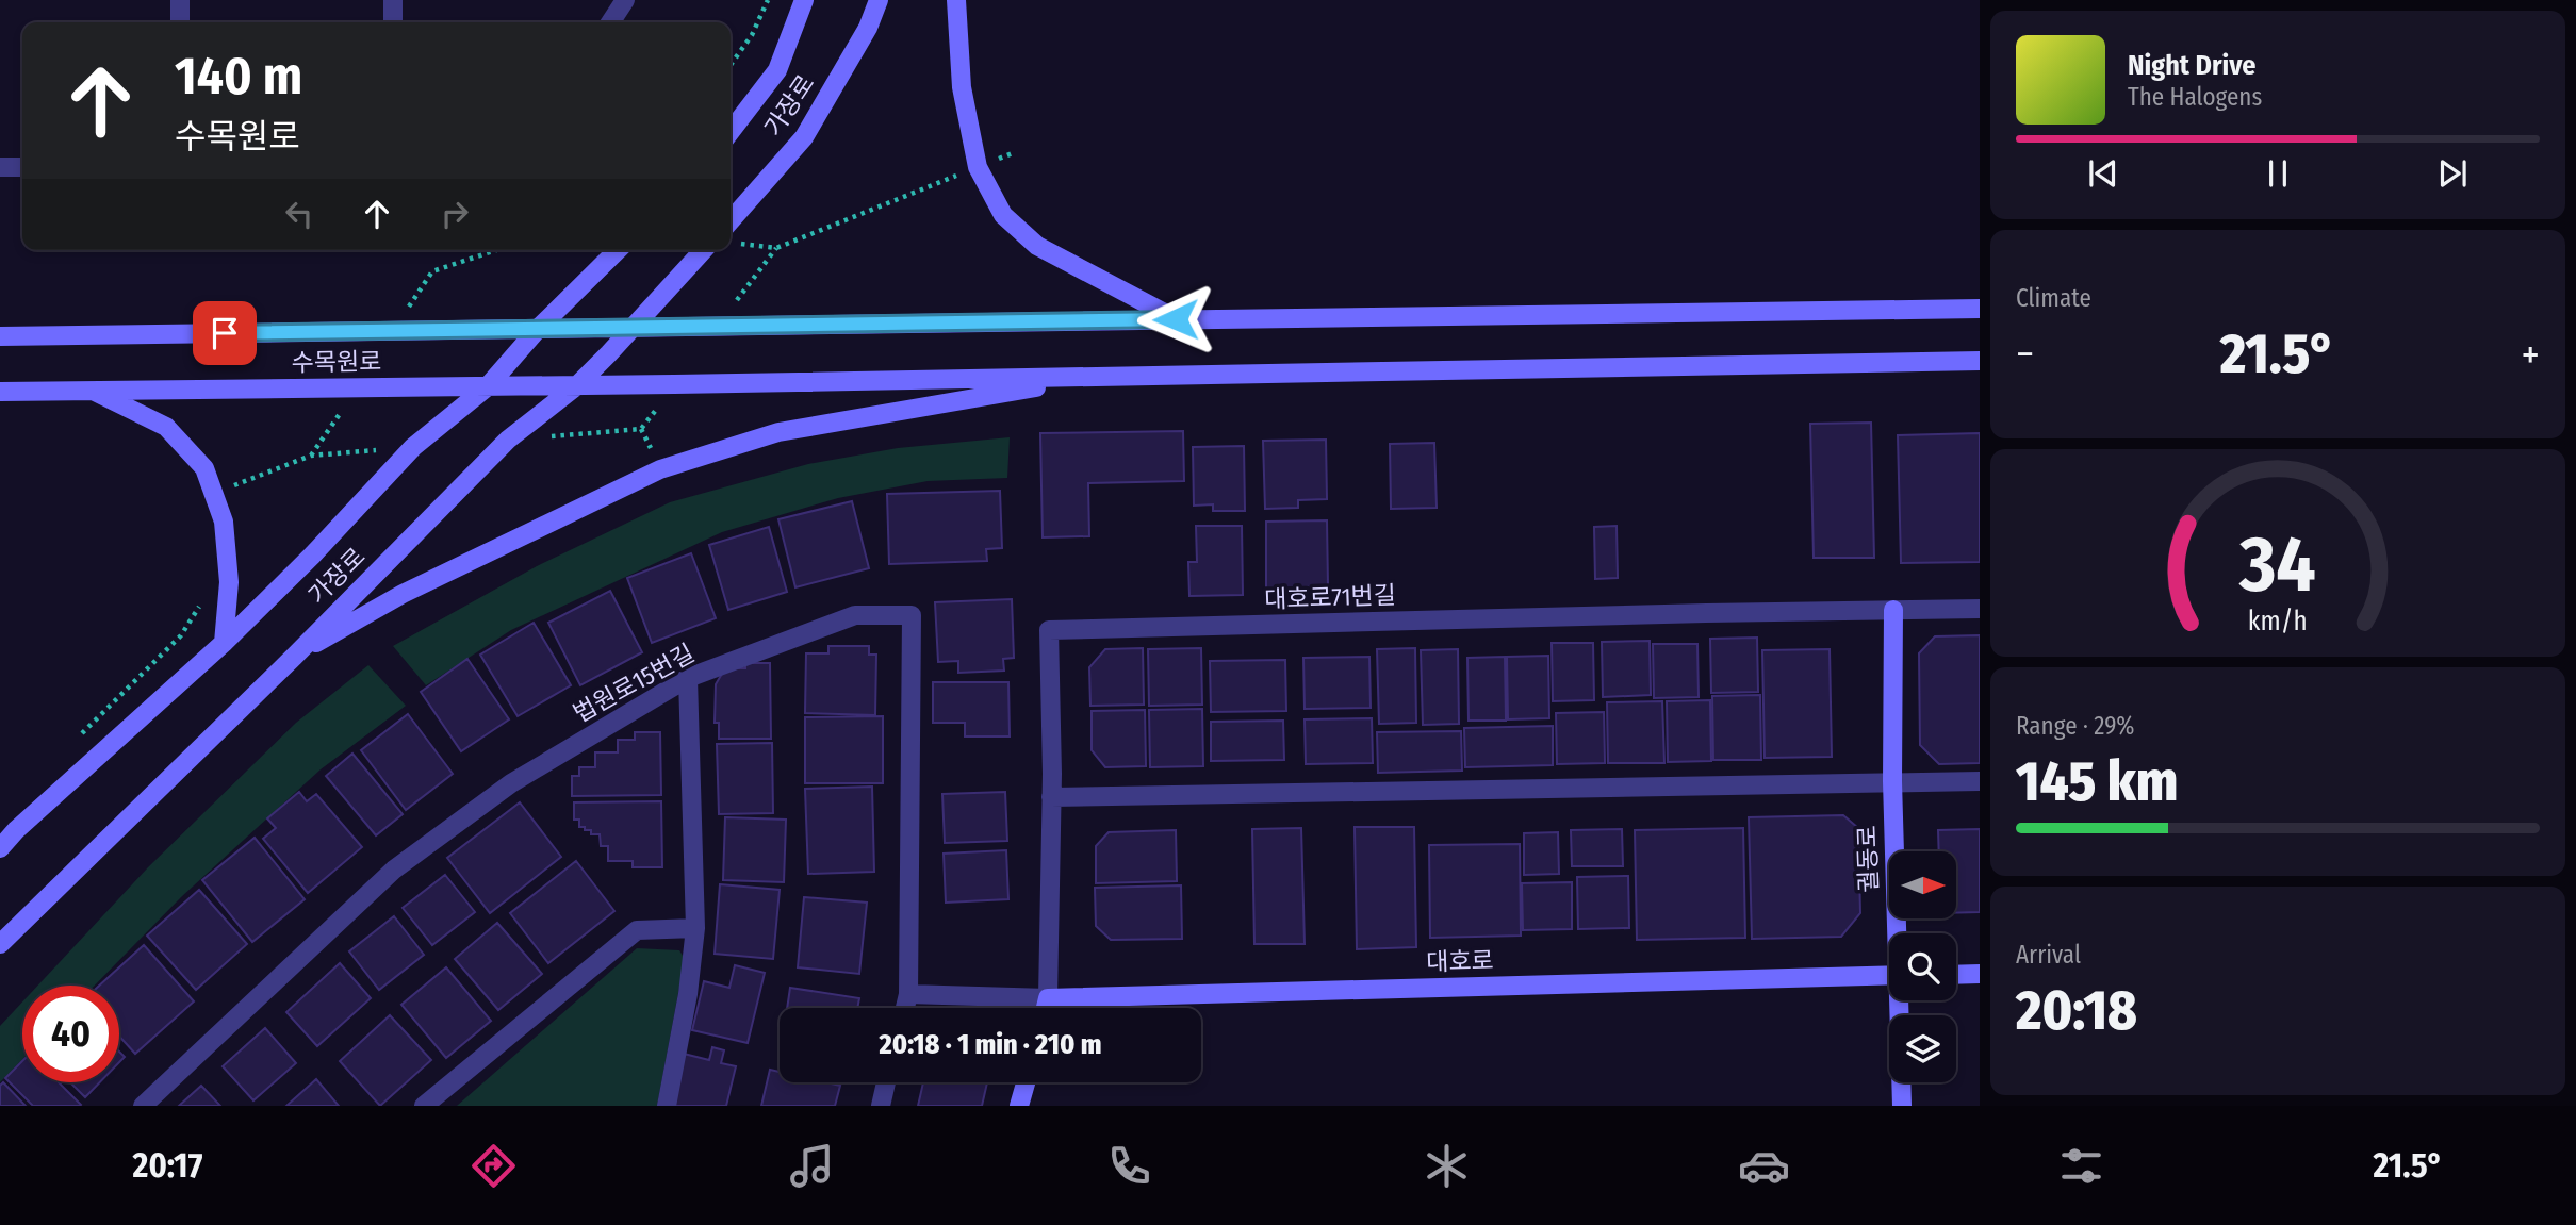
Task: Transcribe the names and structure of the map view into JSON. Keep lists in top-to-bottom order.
{
  "streets": {
    "street": [
      "가장로",
      "수목원로",
      "대호로71번길",
      "법원로15번길",
      "궐동로",
      "대호로"
    ]
  },
  "crossings": [
    ["가장로", "수목원로"],
    ["대호로71번길", "궐동로"],
    ["대호로71번길", "대호로"]
  ],
  "north": "right",
  "page": {
    "turn": ["140 m", "수목원로"],
    "song": ["Night Drive", "The Halogens"],
    "tile": [
      "Climate",
      ["Range · 29%", "145 km"],
      ["Arrival", "20:18"]
    ],
    "heat": ["−", "21.5°", "+"],
    "limit": "40",
    "trip": "20:18 · 1 min · 210 m",
    "tabs": ["20:17", "21.5°"],
    "gauge": ["34", "km/h"]
  }
}
